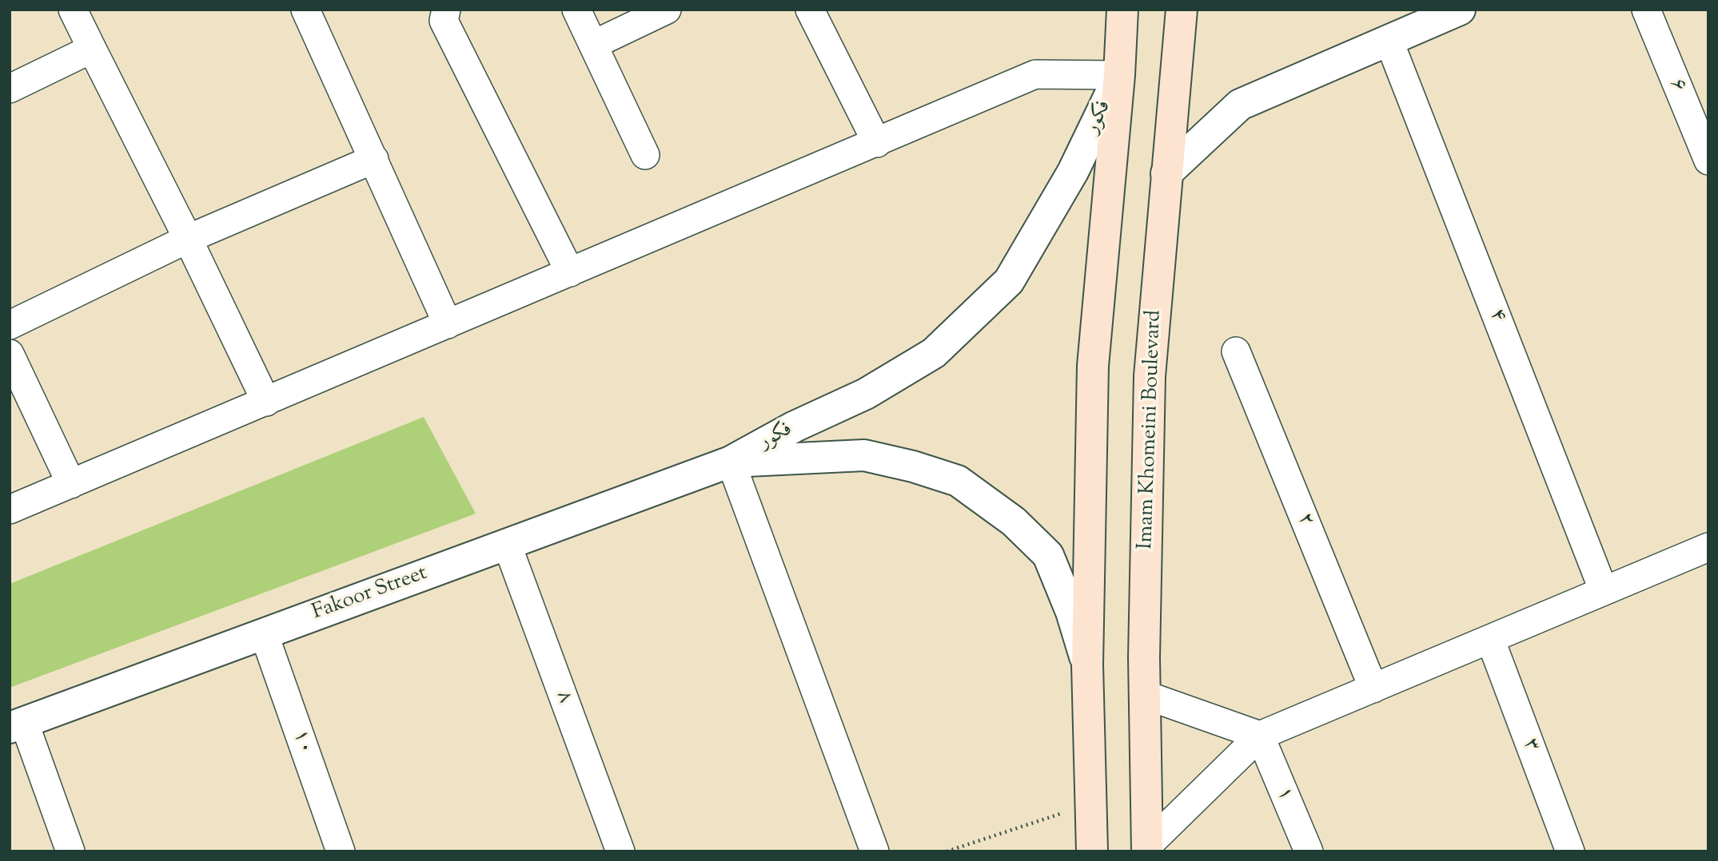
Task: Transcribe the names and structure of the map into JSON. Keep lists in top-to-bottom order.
{
  "streets": {
    "main road": ["Imam Khomeini Boulevard"],
    "street": [
      "۶",
      "فکور",
      "۴",
      "۲",
      "Fakoor Street",
      "۸",
      "۱۰",
      "۳",
      "۱"
    ]
  },
  "crossings": [
    ["فکور", "Fakoor Street"],
    ["Fakoor Street", "۸"],
    ["Fakoor Street", "۱۰"]
  ]
}
